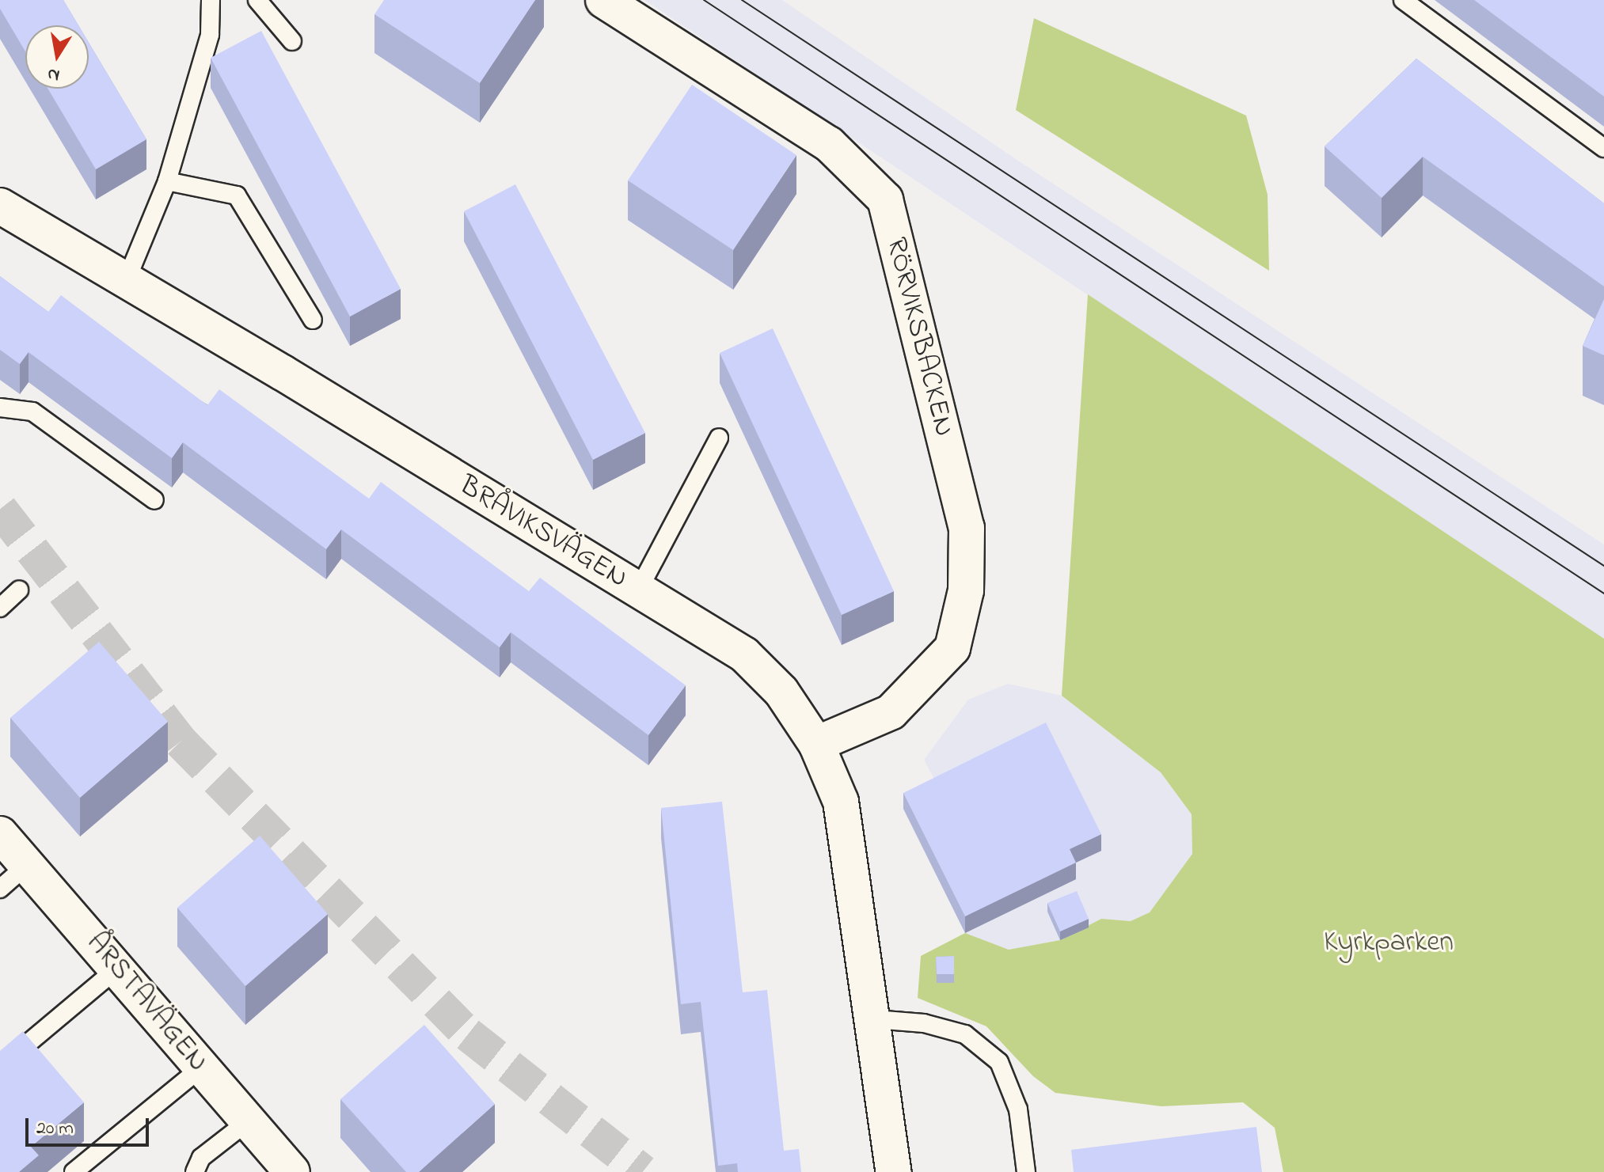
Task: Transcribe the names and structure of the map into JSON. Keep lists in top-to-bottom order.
{
  "streets": {
    "street": ["RÖRVIKSBACKEN", "BRÅVIKSVÄGEN", "ÅRSTAVÄGEN"]
  },
  "crossings": [
    ["RÖRVIKSBACKEN", "BRÅVIKSVÄGEN"]
  ],
  "parks": ["Kyrkparken"],
  "scale_bar": "20 m",
  "north": "bottom"
}
